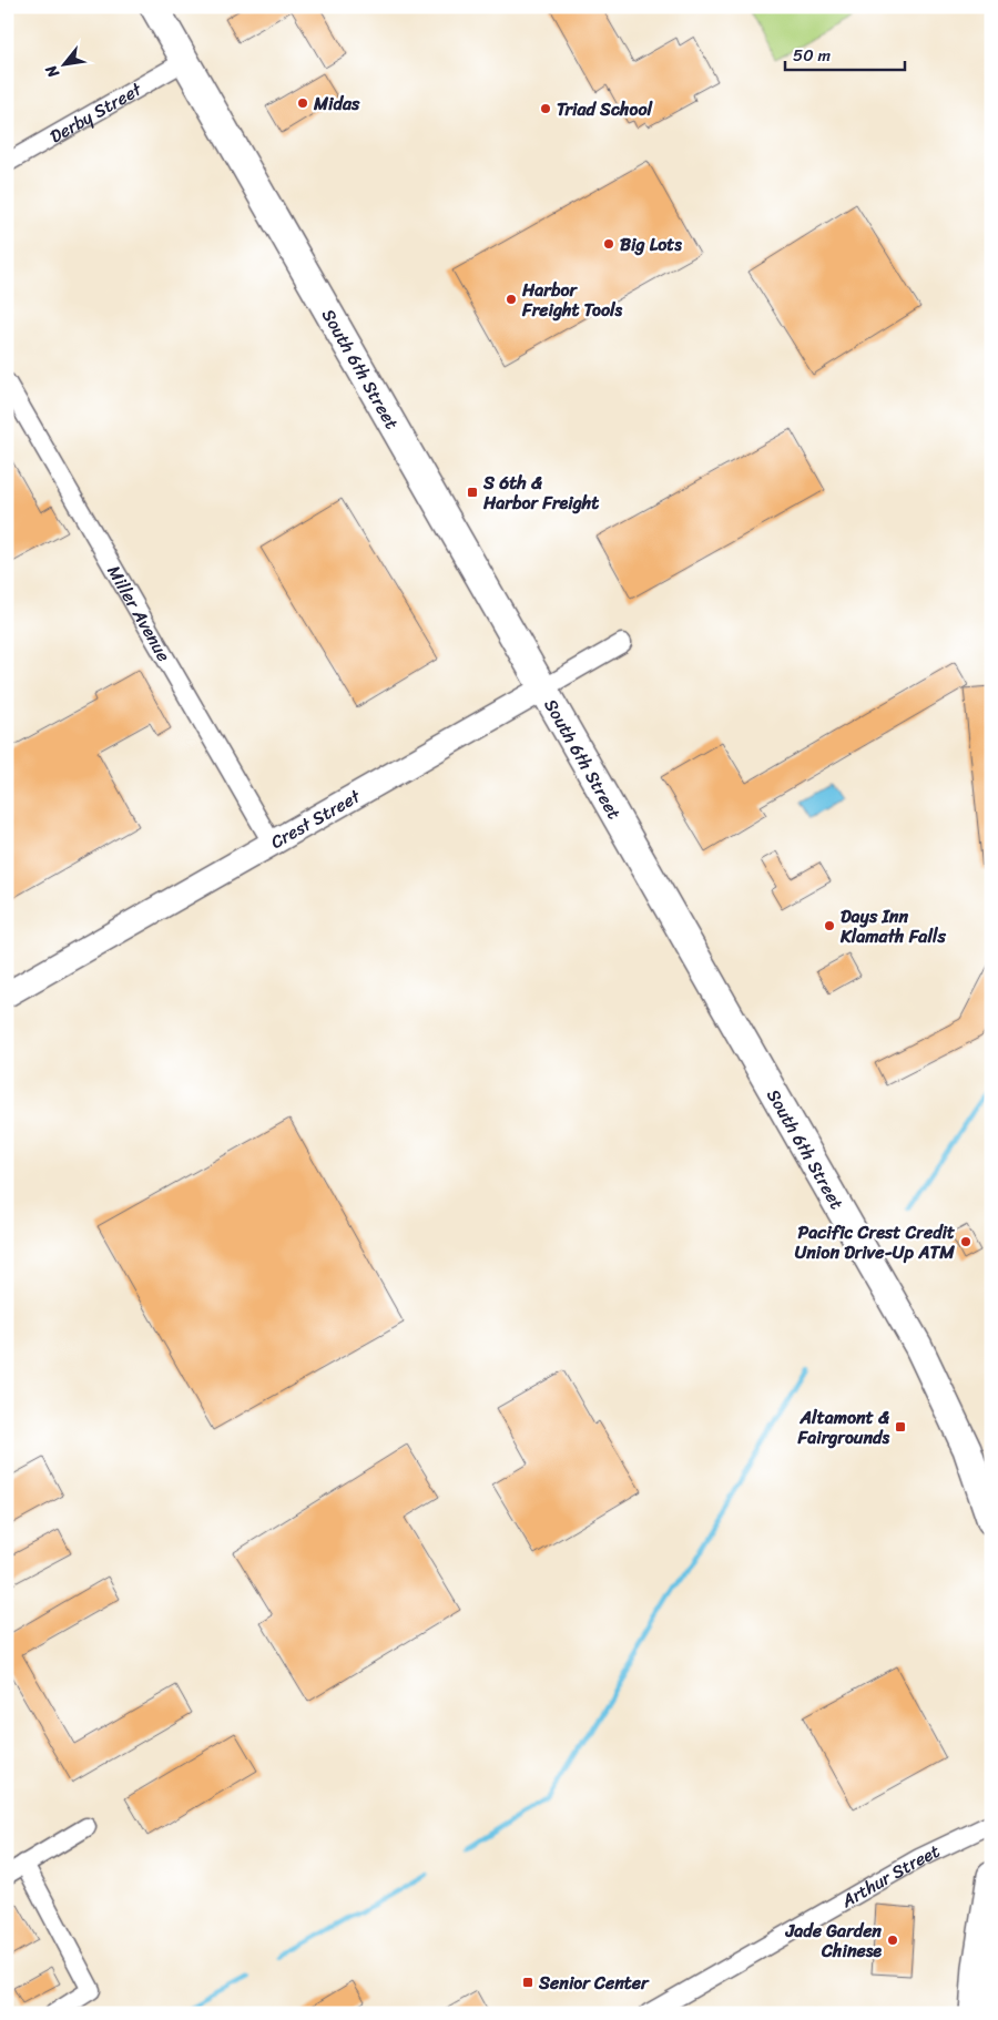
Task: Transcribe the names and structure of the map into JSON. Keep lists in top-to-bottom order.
{
  "streets": {
    "main road": ["South 6th Street"],
    "street": [
      "Derby Street",
      "Miller Avenue",
      "Crest Street",
      "Arthur Street"
    ]
  },
  "crossings": [
    ["Derby Street", "South 6th Street"],
    ["South 6th Street", "Crest Street"],
    ["Miller Avenue", "Crest Street"]
  ],
  "places": {
    "other": [
      "Midas",
      "Triad School",
      "Big Lots",
      "Harbor Freight Tools",
      "Days Inn Klamath Falls",
      "Pacific Crest Credit Union Drive-Up ATM",
      "Jade Garden Chinese"
    ],
    "transit": ["S 6th & Harbor Freight", "Altamont & Fairgrounds", "Senior Center"]
  },
  "scale_bar": "50 m",
  "north": "bottom left"
}
